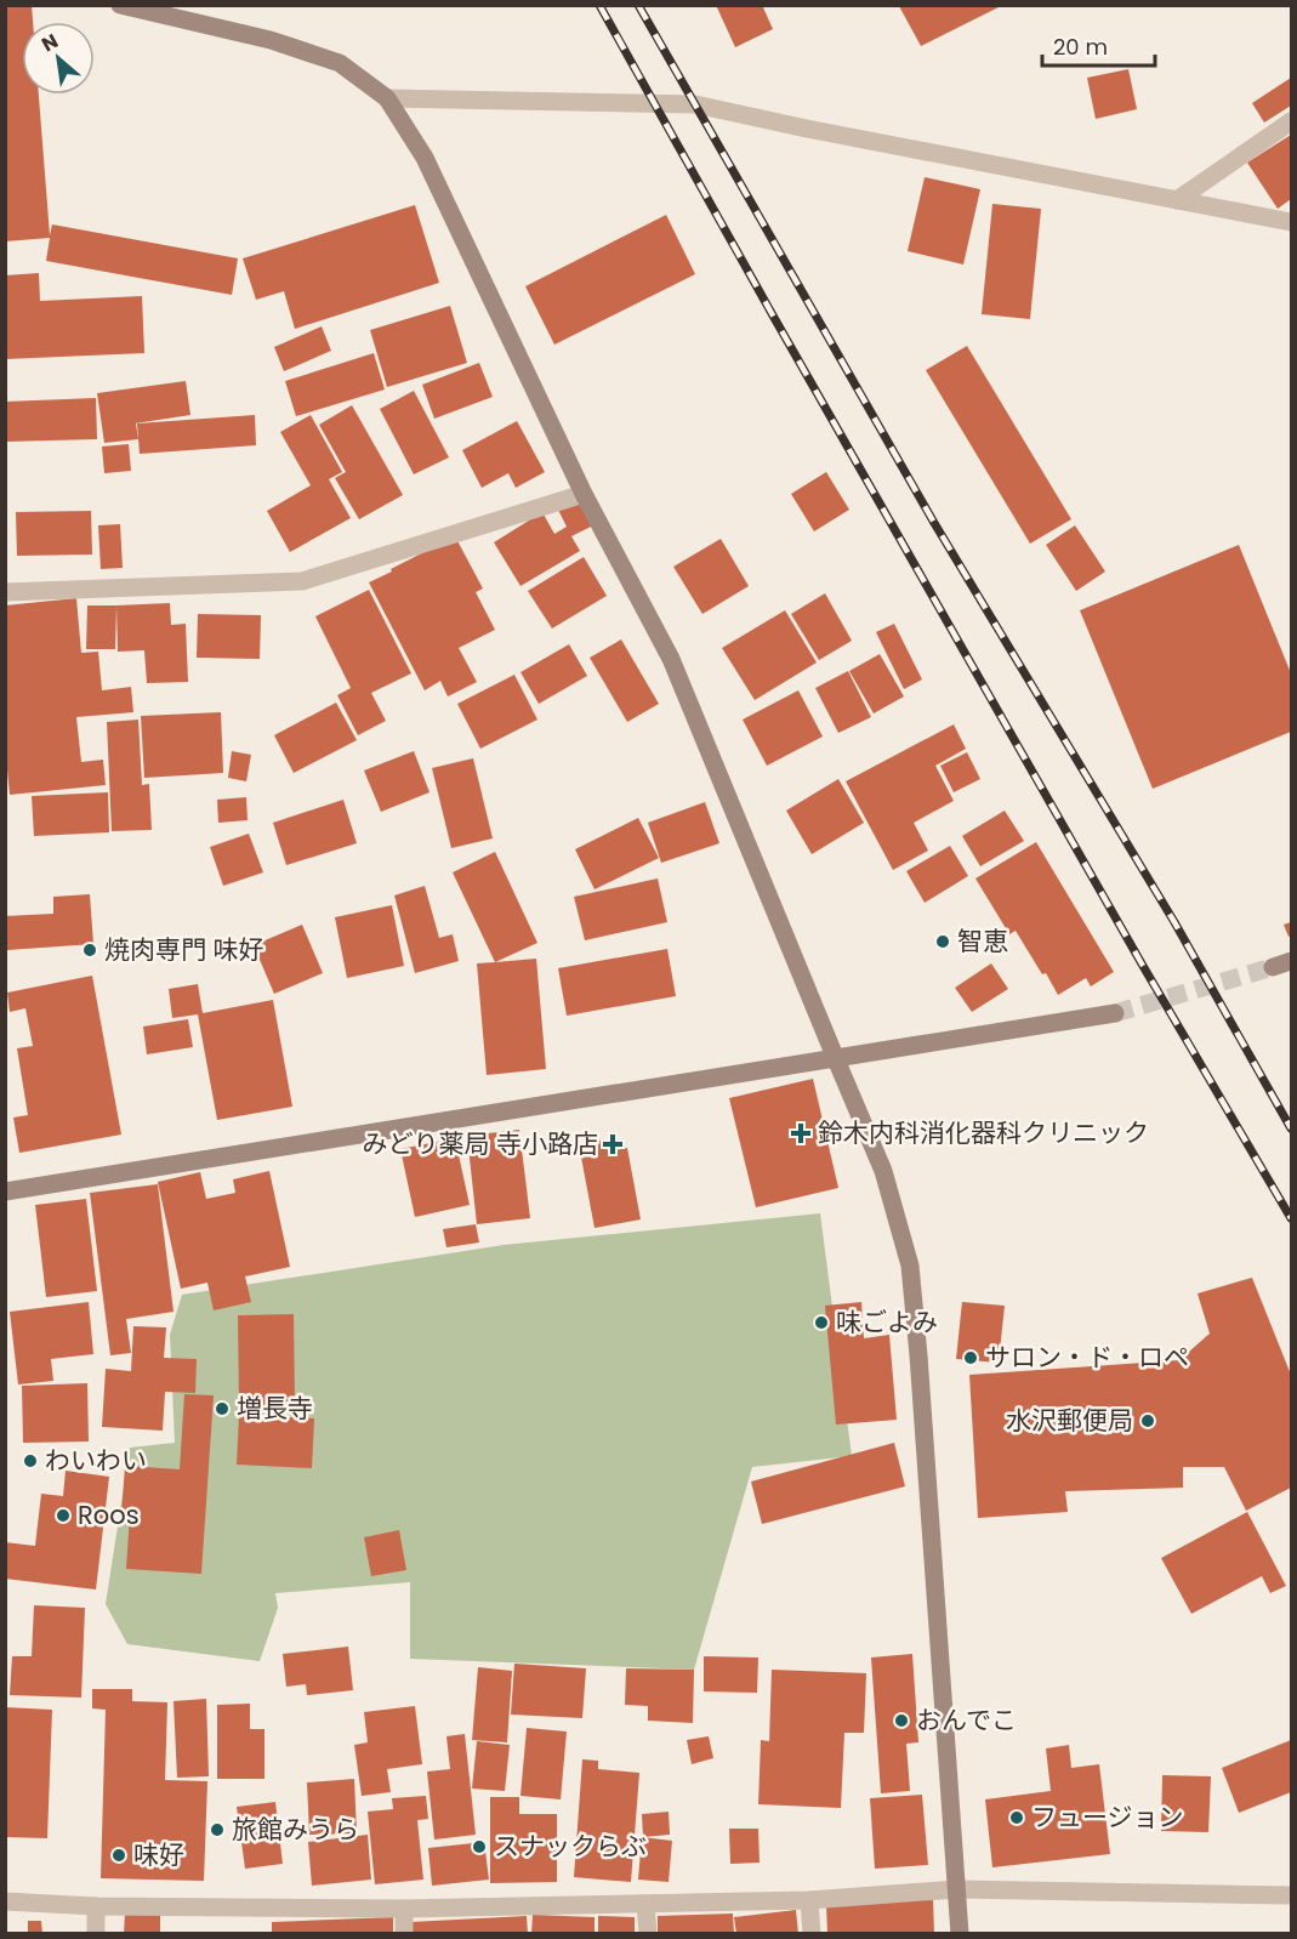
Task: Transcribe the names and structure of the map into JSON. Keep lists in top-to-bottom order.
{
  "places": {
    "other": [
      "智恵",
      "焼肉専門 味好",
      "味ごよみ",
      "サロン・ド・ロペ",
      "増長寺",
      "水沢郵便局",
      "わいわい",
      "Roos",
      "おんでこ",
      "フュージョン",
      "旅館みうら",
      "スナックらぶ",
      "味好"
    ],
    "health": ["鈴木内科消化器科クリニック", "みどり薬局 寺小路店"]
  },
  "scale_bar": "20 m",
  "north": "top left"
}
